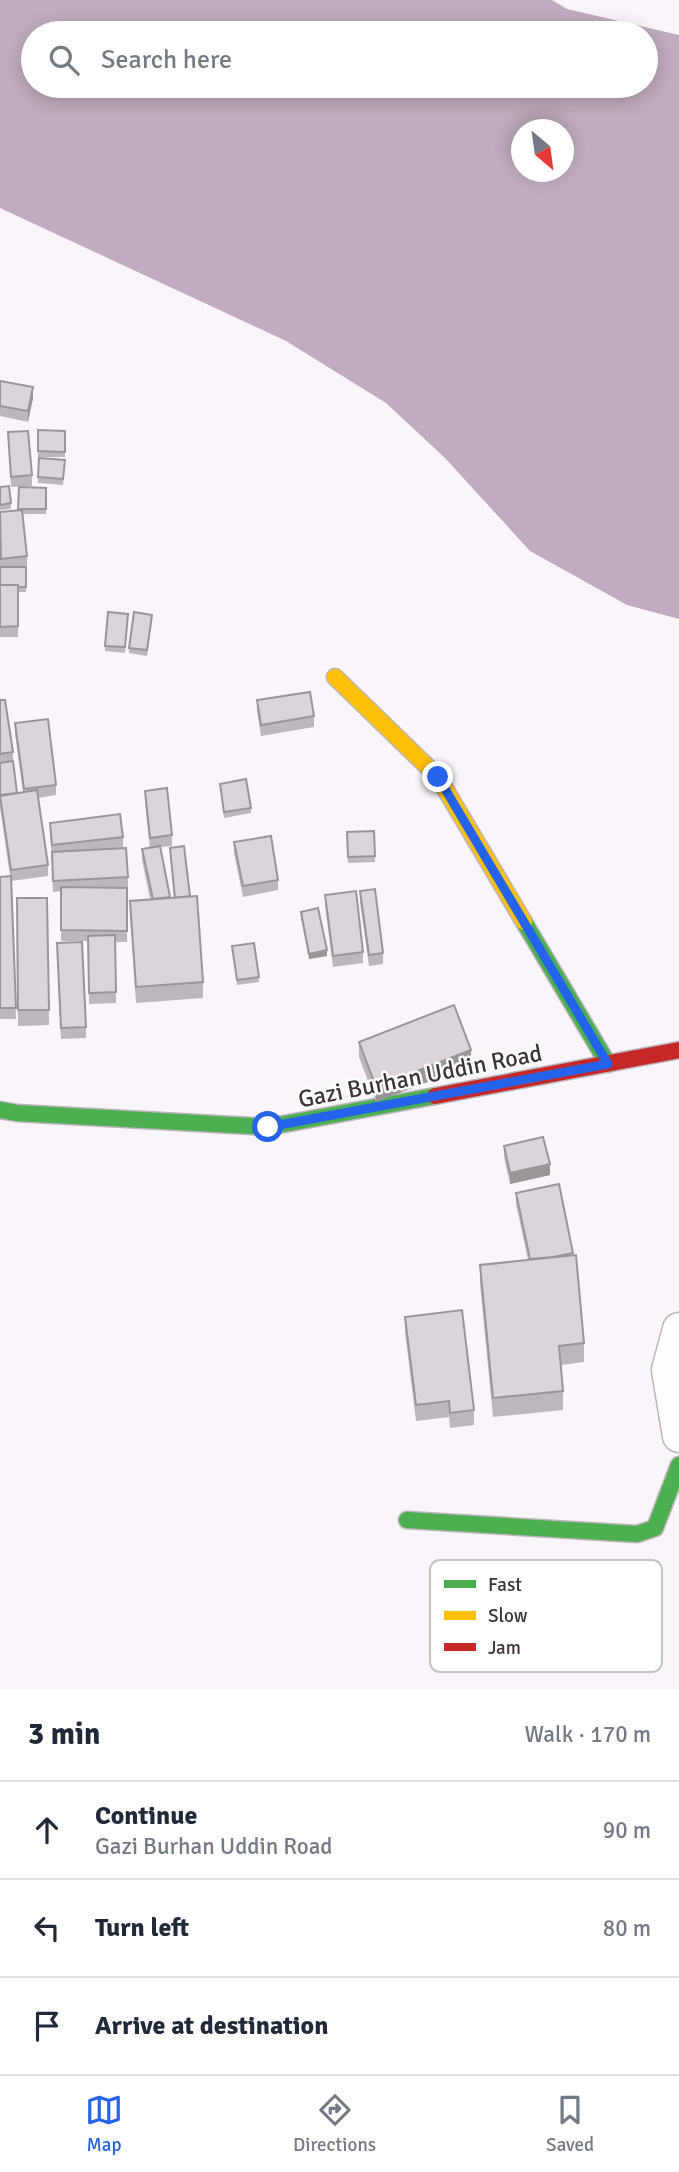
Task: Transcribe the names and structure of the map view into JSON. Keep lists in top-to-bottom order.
{
  "streets": {
    "street": ["Gazi Burhan Uddin Road"]
  },
  "legend": ["Fast", "Slow", "Jam"],
  "north": "bottom right",
  "page": {
    "search": "Search here",
    "heading": ["3 min", "Walk · 170 m"],
    "list": [
      ["Continue", "Gazi Burhan Uddin Road", "90 m"],
      ["Turn left", "80 m"],
      "Arrive at destination"
    ],
    "nav": ["Map", "Directions", "Saved"]
  }
}
